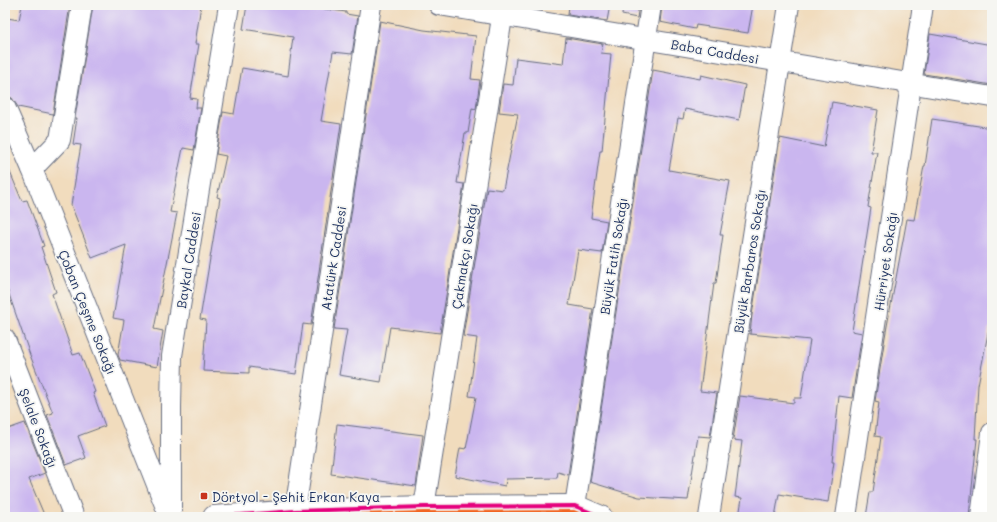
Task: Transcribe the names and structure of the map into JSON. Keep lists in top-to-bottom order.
{
  "streets": {
    "street": [
      "Baba Caddesi",
      "Çakmakçı Sokağı",
      "Büyük Fatih Sokağı",
      "Atatürk Caddesi",
      "Baykal Caddesi",
      "Büyük Barbaros Sokağı",
      "Hürriyet Sokağı",
      "Çoban Çeşme Sokağı",
      "Şelale Sokağı"
    ]
  },
  "crossings": [
    ["Baba Caddesi", "Çakmakçı Sokağı"],
    ["Baba Caddesi", "Büyük Fatih Sokağı"],
    ["Baba Caddesi", "Büyük Barbaros Sokağı"],
    ["Baba Caddesi", "Hürriyet Sokağı"],
    ["Baykal Caddesi", "Çoban Çeşme Sokağı"]
  ],
  "places": {
    "transit": ["Dörtyol - Şehit Erkan Kaya"]
  }
}
